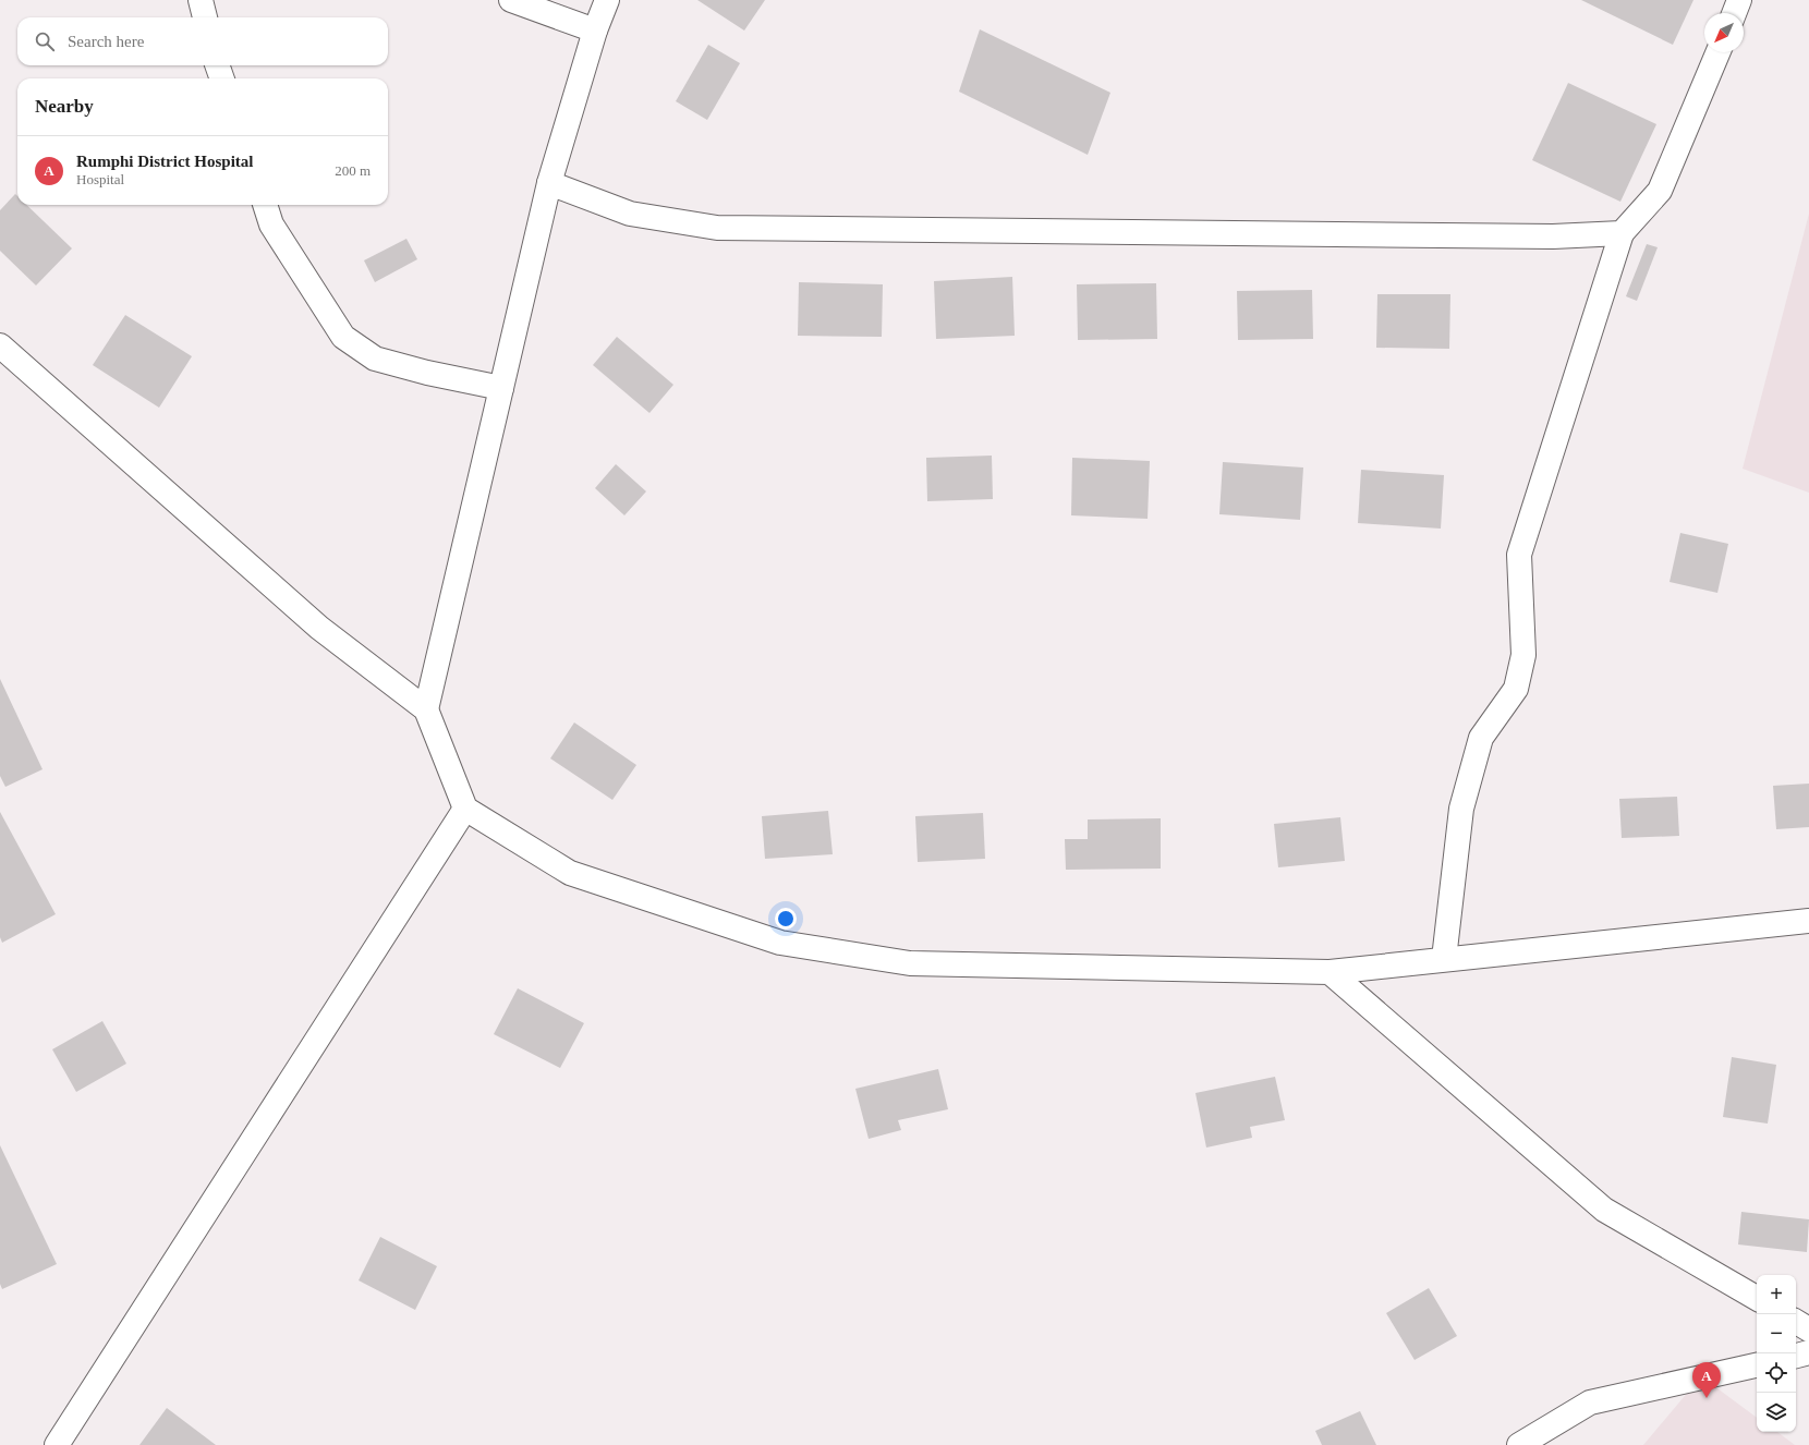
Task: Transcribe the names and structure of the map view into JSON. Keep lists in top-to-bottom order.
{
  "north": "bottom left",
  "page": {
    "search": "Search here",
    "heading": "Nearby",
    "list": [
      {
        "mark": "A",
        "name": "Rumphi District Hospital",
        "note": "Hospital",
        "value": "200 m"
      }
    ],
    "map_buttons": ["+", "−"],
    "pins": "A"
  }
}
